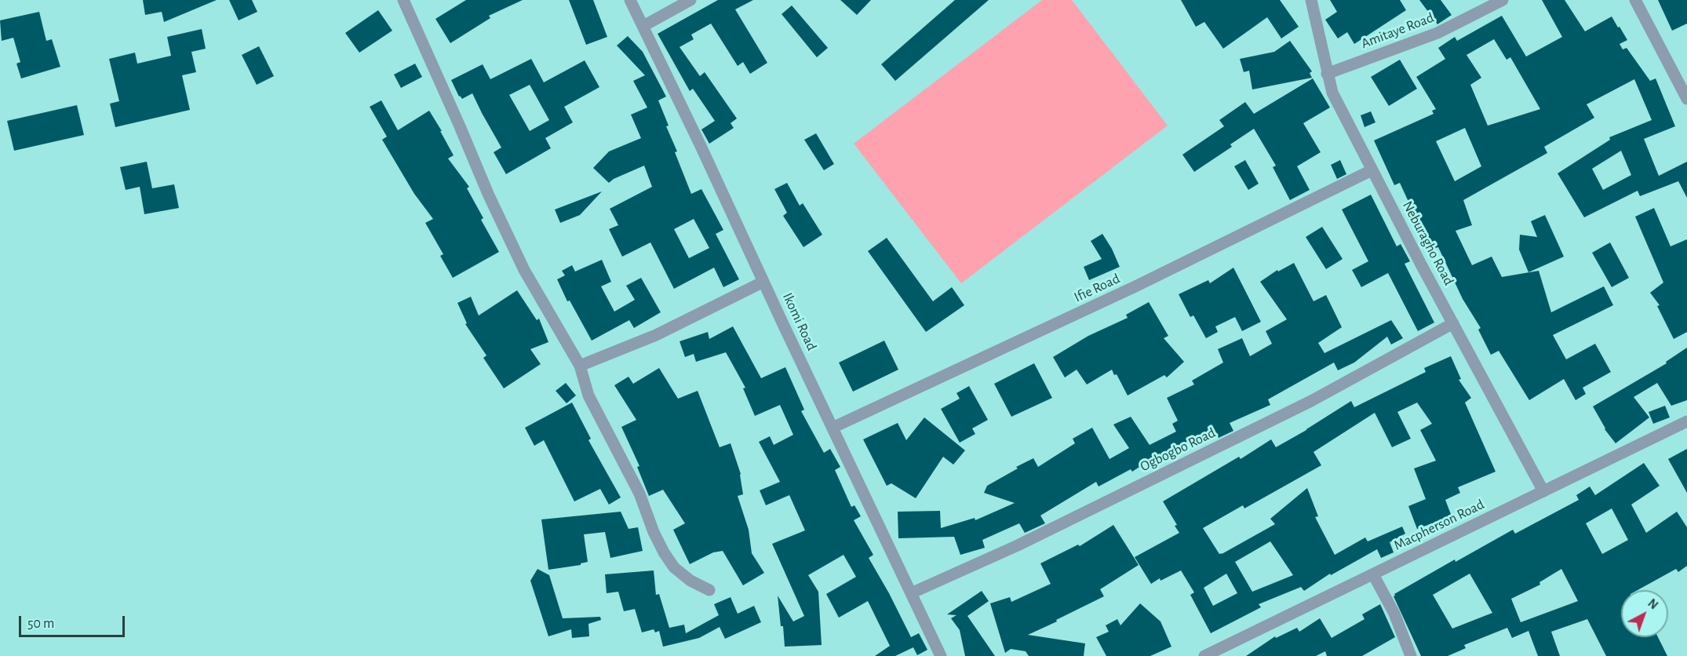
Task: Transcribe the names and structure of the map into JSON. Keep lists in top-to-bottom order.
{
  "streets": {
    "street": [
      "Amitaye Road",
      "Neburagho Road",
      "Ifie Road",
      "Ikomi Road",
      "Ogbogbo Road",
      "Macpherson Road"
    ]
  },
  "crossings": [
    ["Amitaye Road", "Neburagho Road"],
    ["Neburagho Road", "Ifie Road"],
    ["Neburagho Road", "Ogbogbo Road"],
    ["Neburagho Road", "Macpherson Road"],
    ["Ifie Road", "Ikomi Road"],
    ["Ikomi Road", "Ogbogbo Road"]
  ],
  "scale_bar": "50 m",
  "north": "top right"
}
